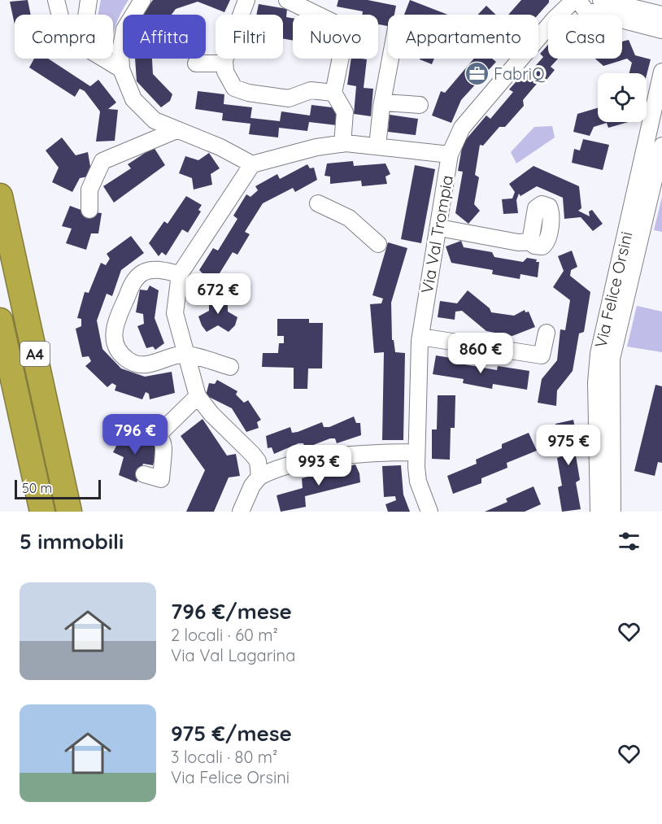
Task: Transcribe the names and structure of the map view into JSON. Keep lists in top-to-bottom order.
{
  "streets": {
    "highway": ["A4"],
    "street": ["Via Val Trompia", "Via Felice Orsini"]
  },
  "places": {
    "office": ["FabriQ"]
  },
  "scale_bar": "50 m",
  "page": {
    "chip": [
      "Compra",
      "Affitta",
      "Filtri",
      "Nuovo",
      "Appartamento",
      "Casa"
    ],
    "price": [
      "672 €",
      "860 €",
      "796 €",
      "975 €",
      "993 €"
    ],
    "scale": "50 m",
    "heading": "5 immobili",
    "list": [
      {
        "name": "796 €/mese",
        "note": "2 locali · 60 m² · Via Val Lagarina"
      },
      {
        "name": "975 €/mese",
        "note": "3 locali · 80 m² · Via Felice Orsini"
      }
    ]
  }
}
